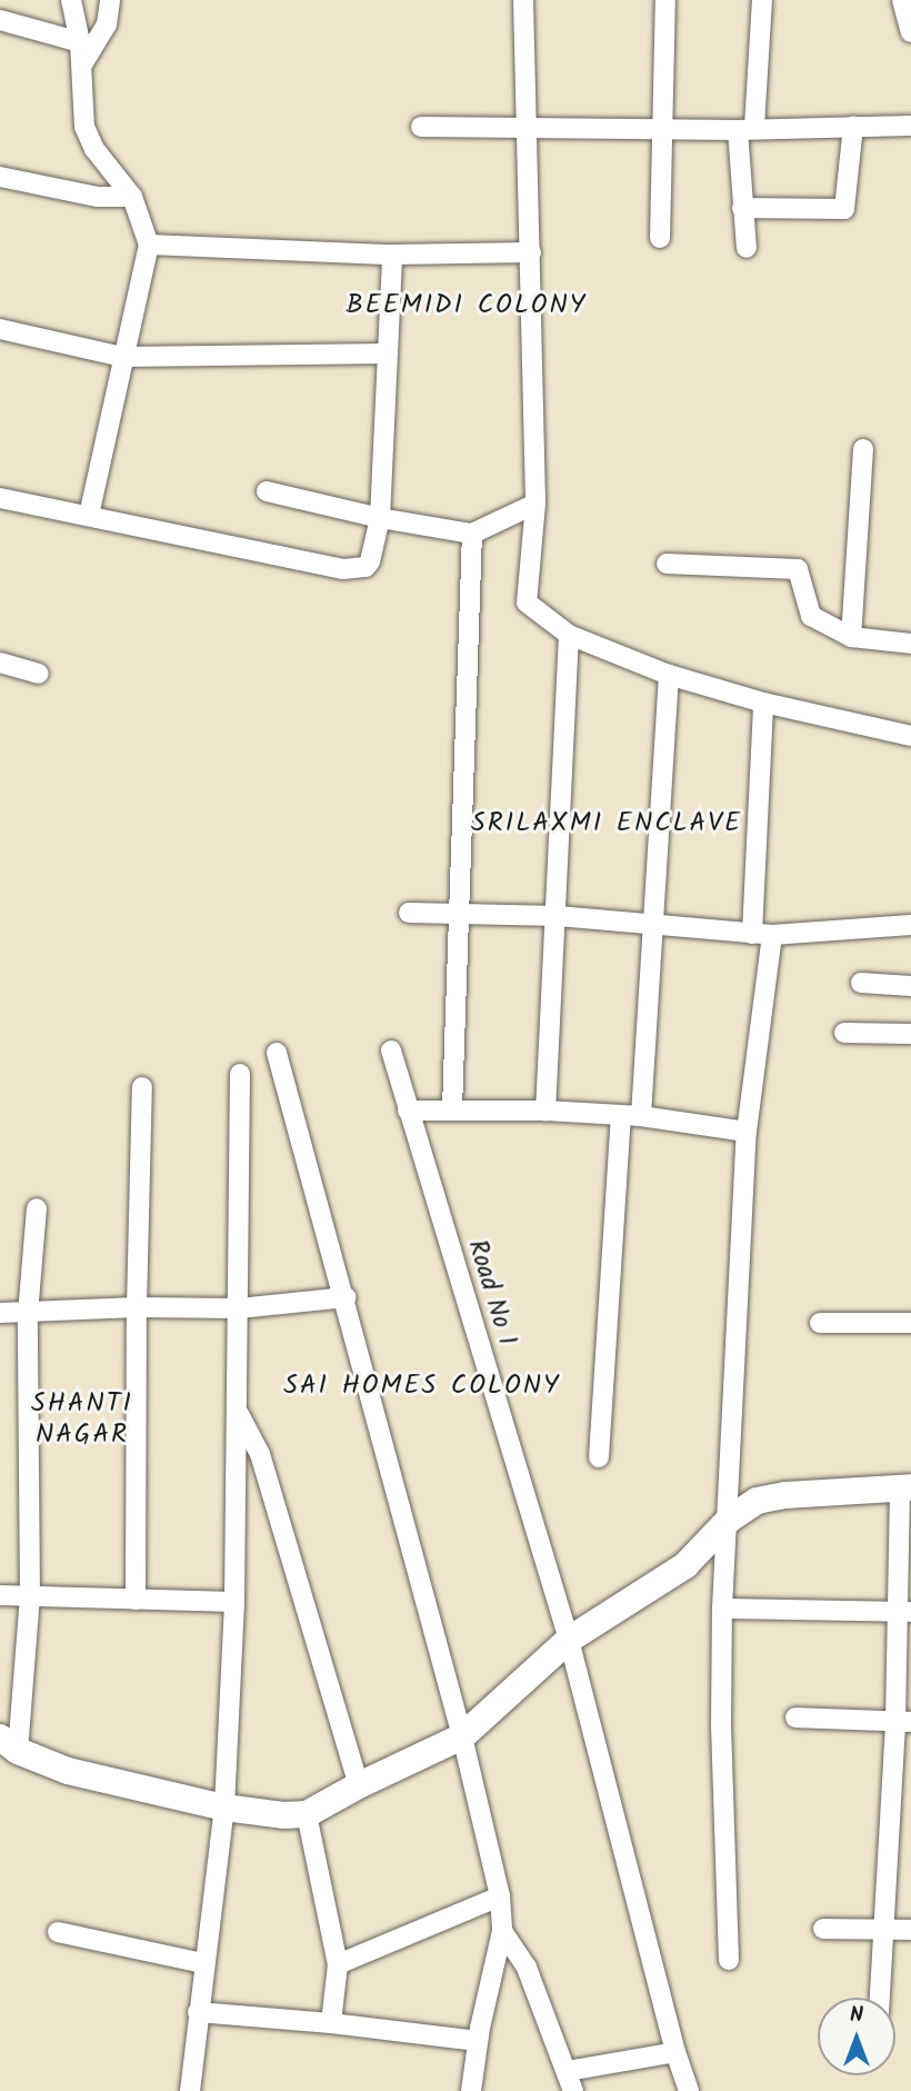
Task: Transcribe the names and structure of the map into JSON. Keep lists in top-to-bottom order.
{
  "streets": {
    "street": ["Road No 1"]
  },
  "districts": [
    "BEEMIDI COLONY",
    "SRILAXMI ENCLAVE",
    "SAI HOMES COLONY",
    "SHANTI NAGAR"
  ],
  "north": "top"
}
